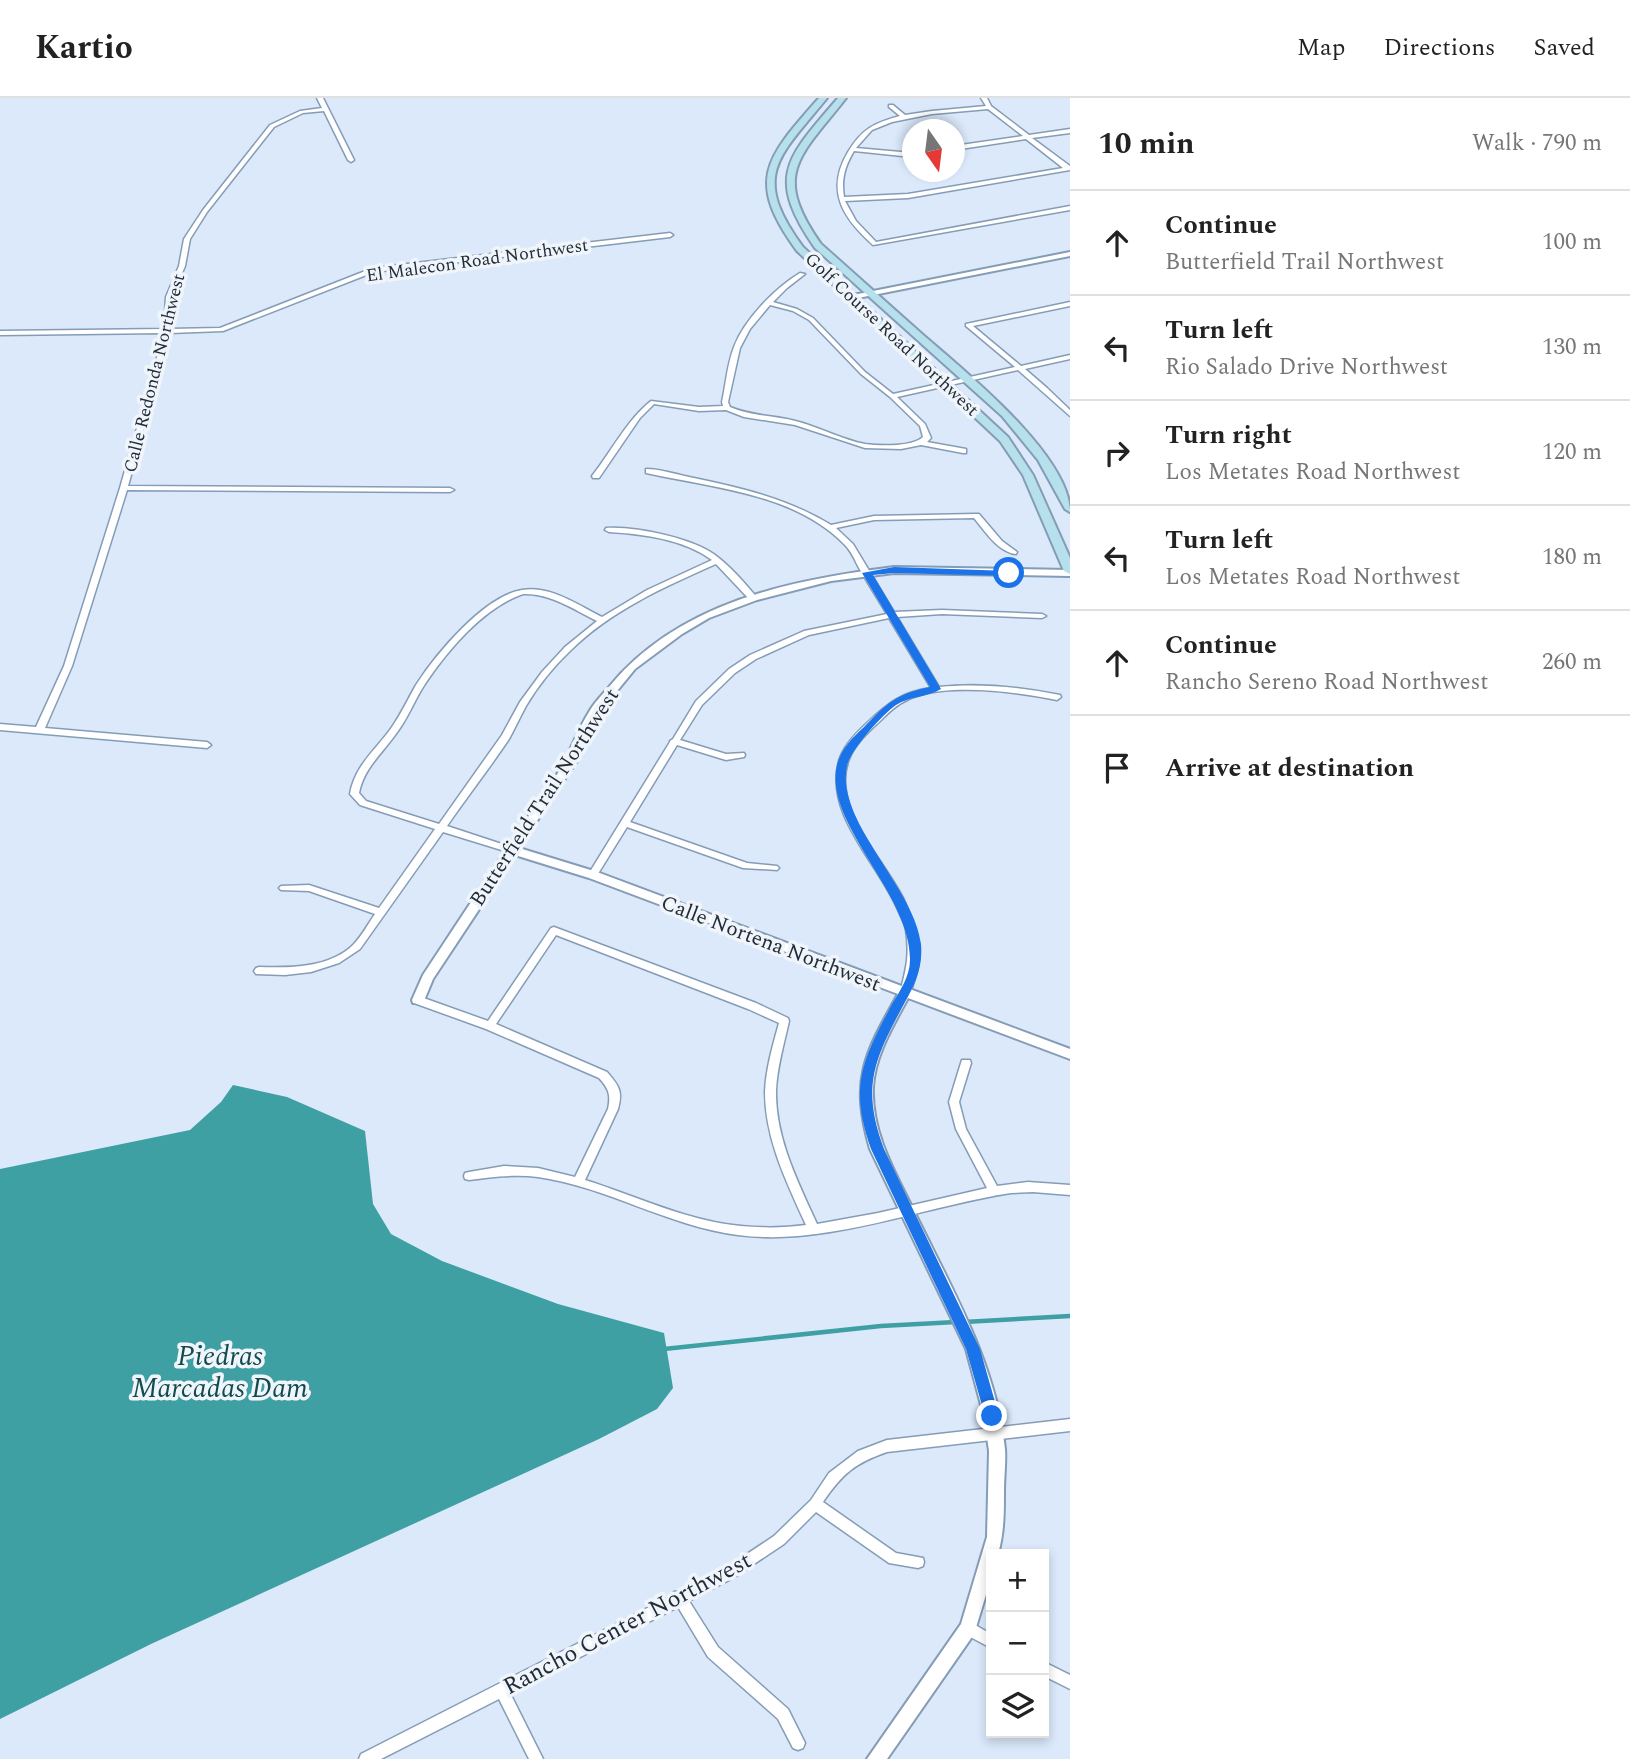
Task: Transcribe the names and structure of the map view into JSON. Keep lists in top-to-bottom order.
{
  "streets": {
    "main road": ["Golf Course Road Northwest"],
    "street": [
      "El Malecon Road Northwest",
      "Calle Redonda Northwest",
      "Butterfield Trail Northwest",
      "Calle Nortena Northwest",
      "Rancho Center Northwest"
    ]
  },
  "crossings": [
    ["El Malecon Road Northwest", "Calle Redonda Northwest"],
    ["Golf Course Road Northwest", "Butterfield Trail Northwest"],
    ["Butterfield Trail Northwest", "Calle Nortena Northwest"]
  ],
  "water": ["Piedras Marcadas Dam"],
  "north": "bottom",
  "page": {
    "header": "Kartio",
    "nav": ["Map", "Directions", "Saved"],
    "heading": ["10 min", "Walk · 790 m"],
    "list": [
      ["Continue", "Butterfield Trail Northwest", "100 m"],
      ["Turn left", "Rio Salado Drive Northwest", "130 m"],
      ["Turn right", "Los Metates Road Northwest", "120 m"],
      ["Turn left", "Los Metates Road Northwest", "180 m"],
      ["Continue", "Rancho Sereno Road Northwest", "260 m"],
      "Arrive at destination"
    ],
    "map_buttons": ["+", "−"]
  }
}
